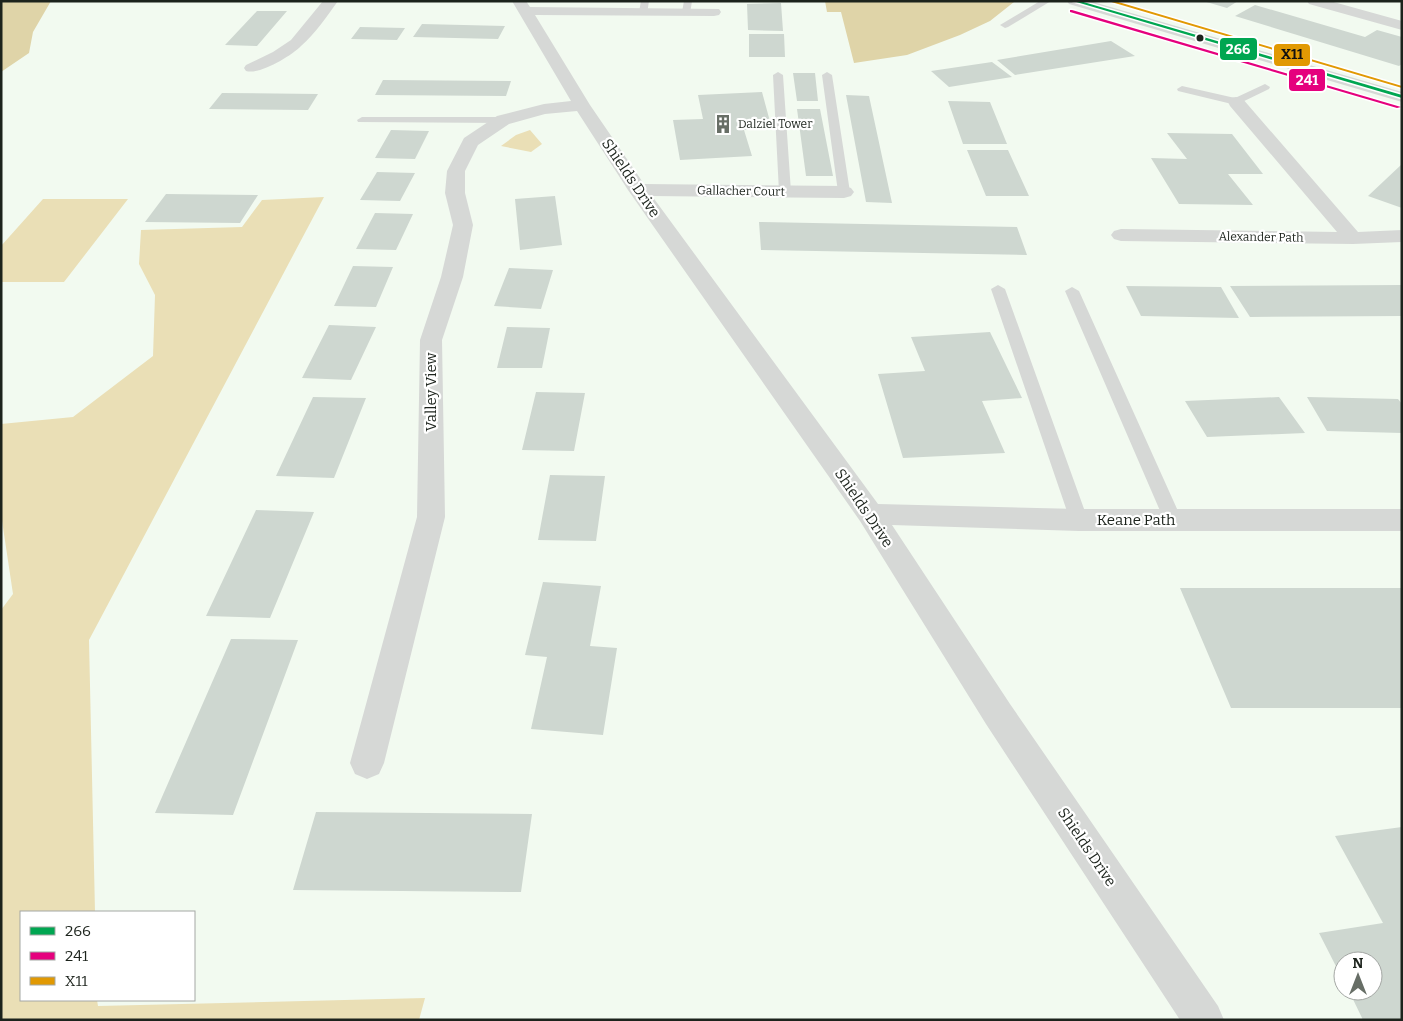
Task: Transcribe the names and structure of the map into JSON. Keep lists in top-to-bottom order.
{
  "streets": {
    "street": [
      "Shields Drive",
      "Gallacher Court",
      "Alexander Path",
      "Valley View",
      "Keane Path"
    ]
  },
  "crossings": [
    ["Shields Drive", "Gallacher Court"],
    ["Shields Drive", "Valley View"],
    ["Shields Drive", "Keane Path"]
  ],
  "places": {
    "building": ["Dalziel Tower"]
  },
  "lines": ["transit line 266", "transit line X11", "transit line 241"],
  "legend": ["266", "241", "X11"],
  "north": "top"
}
